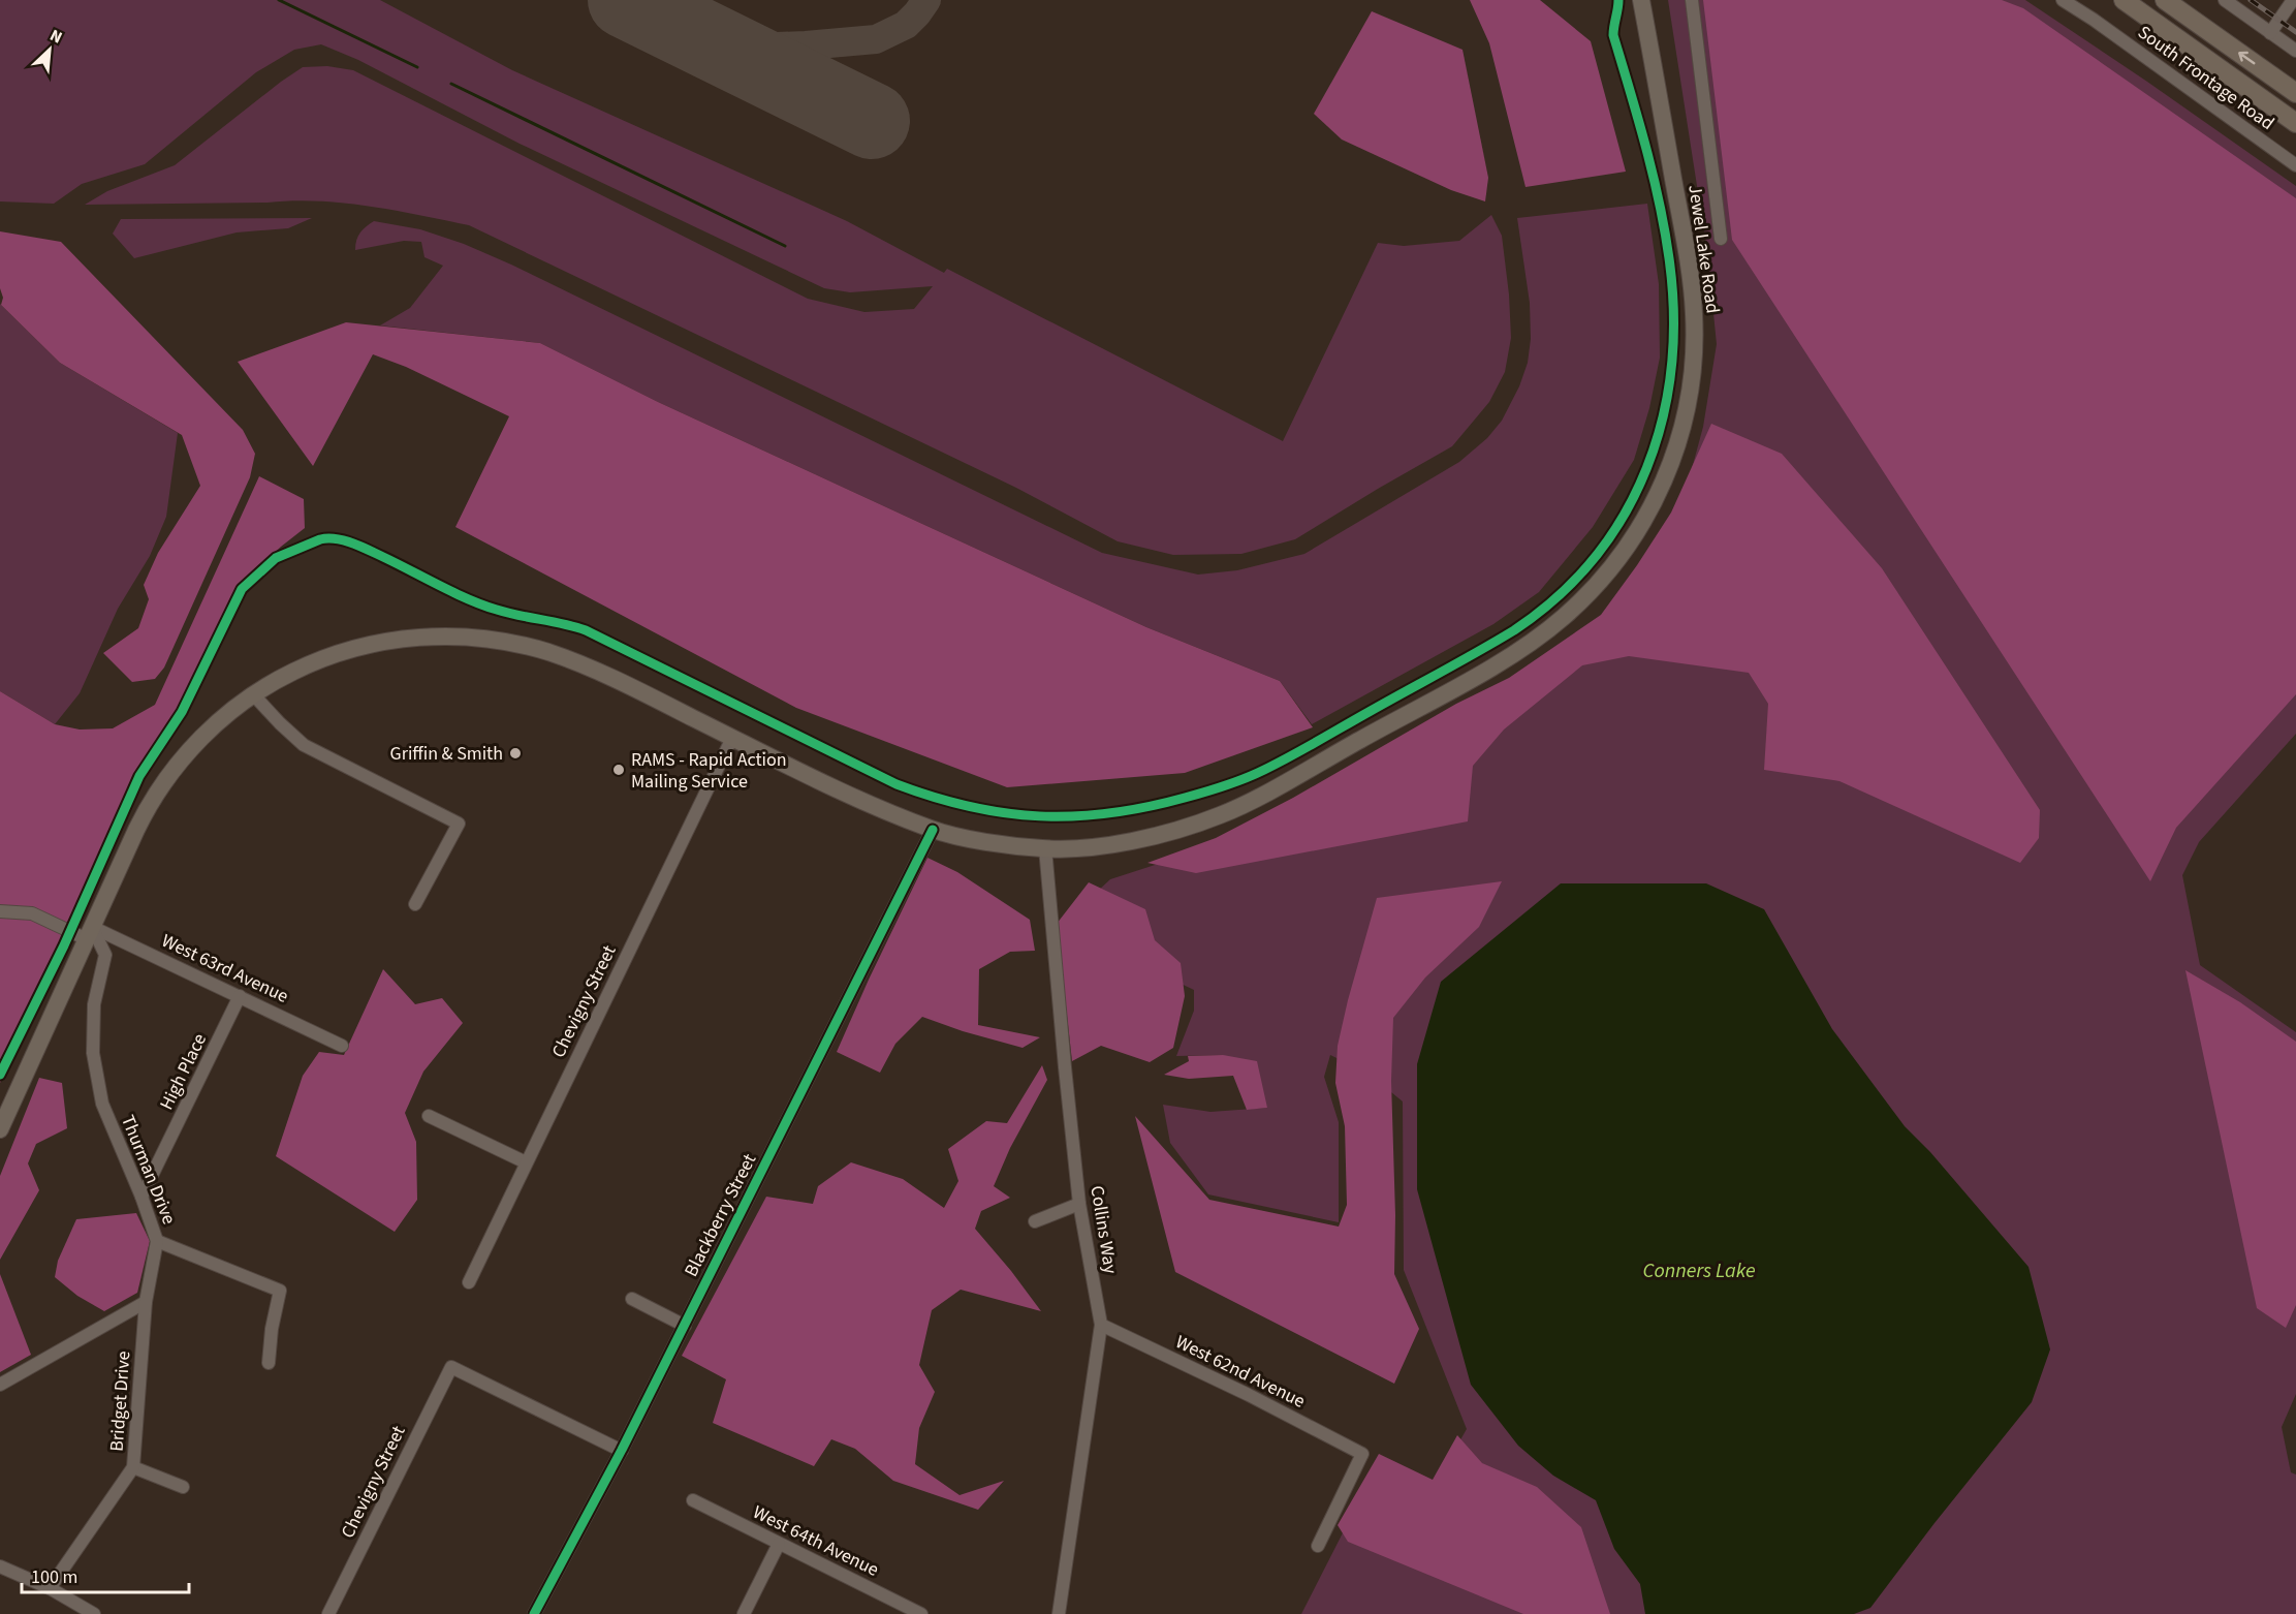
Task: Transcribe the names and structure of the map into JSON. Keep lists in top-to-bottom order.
{
  "streets": {
    "main road": ["Jewel Lake Road"],
    "street": [
      "South Frontage Road",
      "West 63rd Avenue",
      "Chevigny Street",
      "High Place",
      "Thurman Drive",
      "Blackberry Street",
      "Collins Way",
      "West 62nd Avenue",
      "Bridget Drive",
      "West 64th Avenue"
    ]
  },
  "crossings": [
    ["Jewel Lake Road", "West 63rd Avenue"],
    ["Jewel Lake Road", "Chevigny Street"],
    ["Jewel Lake Road", "Thurman Drive"],
    ["Jewel Lake Road", "Blackberry Street"],
    ["Jewel Lake Road", "Collins Way"],
    ["West 63rd Avenue", "High Place"],
    ["West 63rd Avenue", "Thurman Drive"],
    ["Chevigny Street", "Blackberry Street"],
    ["High Place", "Thurman Drive"],
    ["Thurman Drive", "Bridget Drive"],
    ["Collins Way", "West 62nd Avenue"]
  ],
  "water": ["Conners Lake"],
  "places": ["Griffin & Smith", "RAMS - Rapid Action Mailing Service"],
  "scale_bar": "100 m",
  "north": "top right"
}
